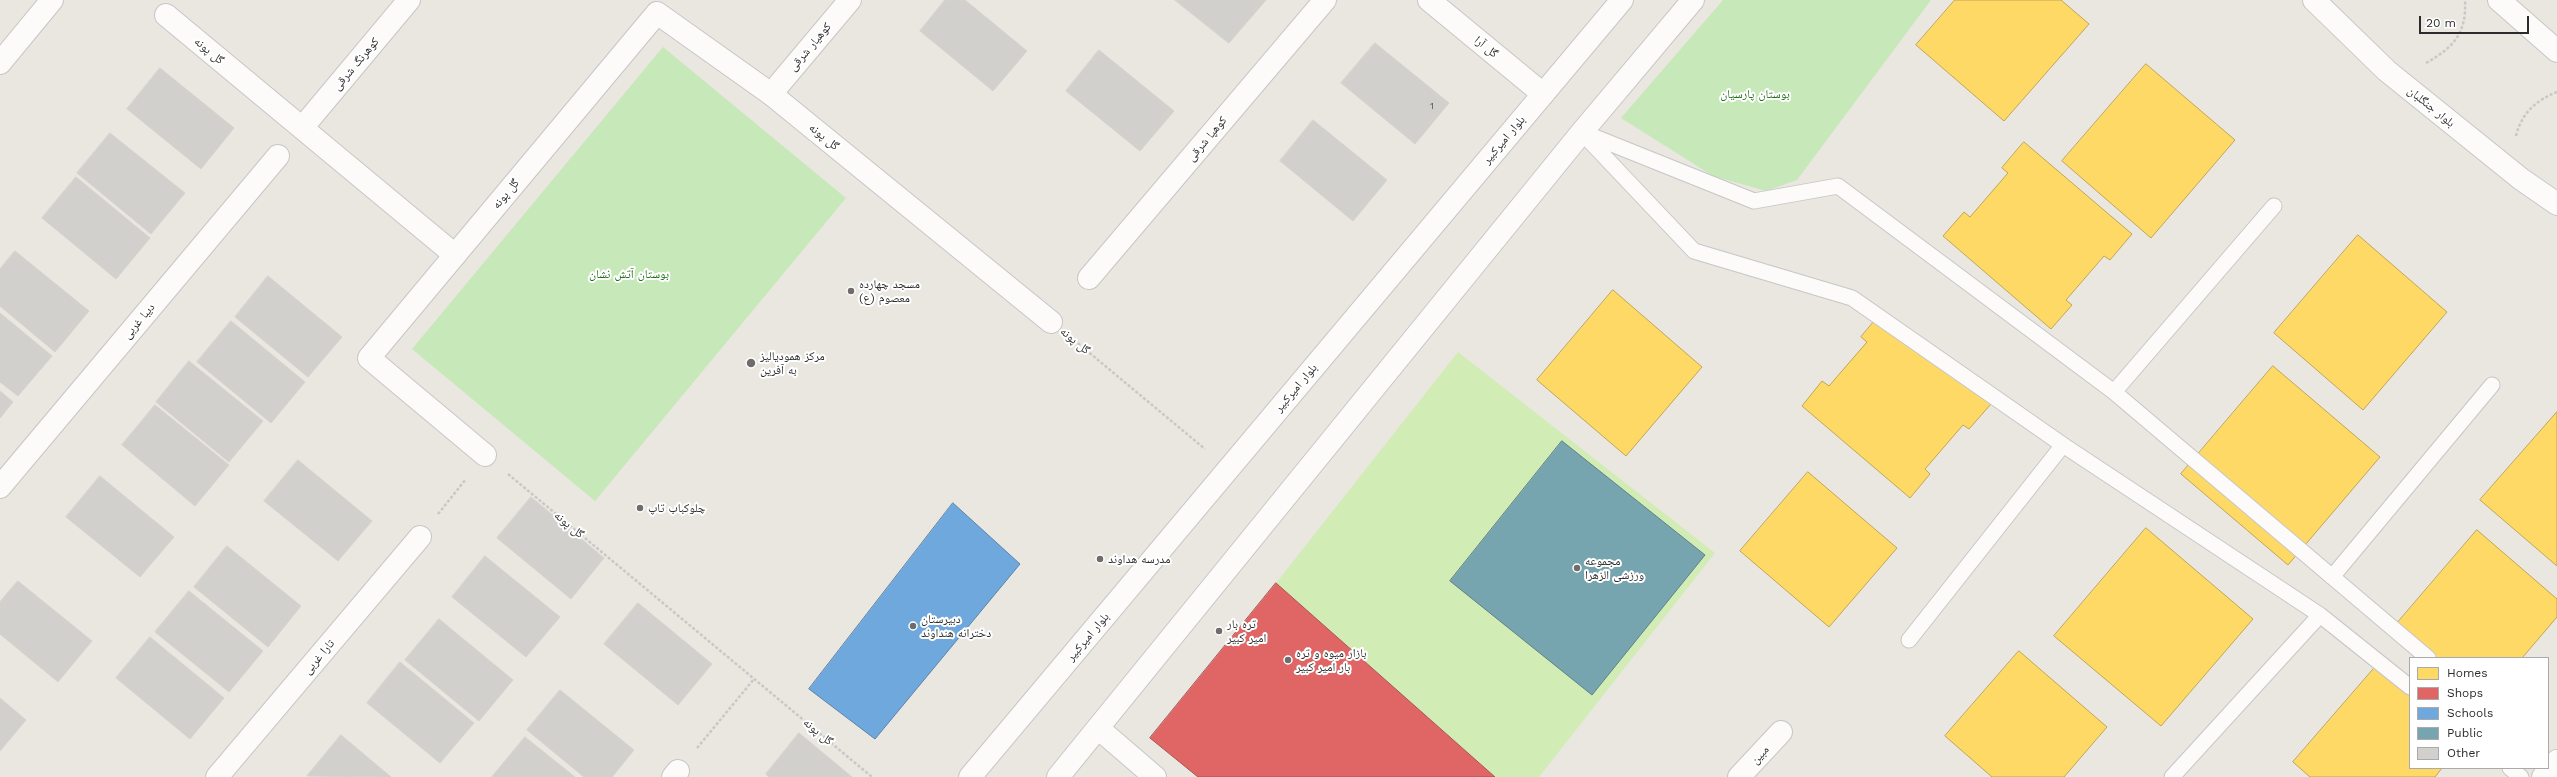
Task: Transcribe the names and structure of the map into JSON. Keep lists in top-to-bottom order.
{
  "streets": {
    "street": [
      "کوهیار شرقی",
      "گل آرا",
      "گل پونه",
      "کوهرنگ شرقی",
      "بلوار جنگلبان",
      "کوهپا شرقی",
      "بلوار امیرکبیر",
      "دیبا غربی",
      "تارا غربی",
      "مبین"
    ]
  },
  "crossings": [
    ["کوهیار شرقی", "گل پونه"],
    ["گل آرا", "بلوار امیرکبیر"],
    ["گل پونه", "کوهرنگ شرقی"],
    ["گل پونه", "بلوار امیرکبیر"]
  ],
  "parks": ["بوستان پارسیان", "بوستان آتش نشان"],
  "places": [
    "مسجد چهارده معصوم (ع)",
    "مرکز همودیالیز به آفرین",
    "چلوکباب تاپ",
    "مدرسه هداوند",
    "مجموعه ورزشی الزهرا",
    "دبیرستان دخترانه هنداوند",
    "تره بار امیر کبیر",
    "بازار میوه و تره بار امیر کبیر"
  ],
  "house_numbers": ["1"],
  "legend": [
    "Homes",
    "Shops",
    "Schools",
    "Public",
    "Other"
  ],
  "scale_bar": "20 m"
}
